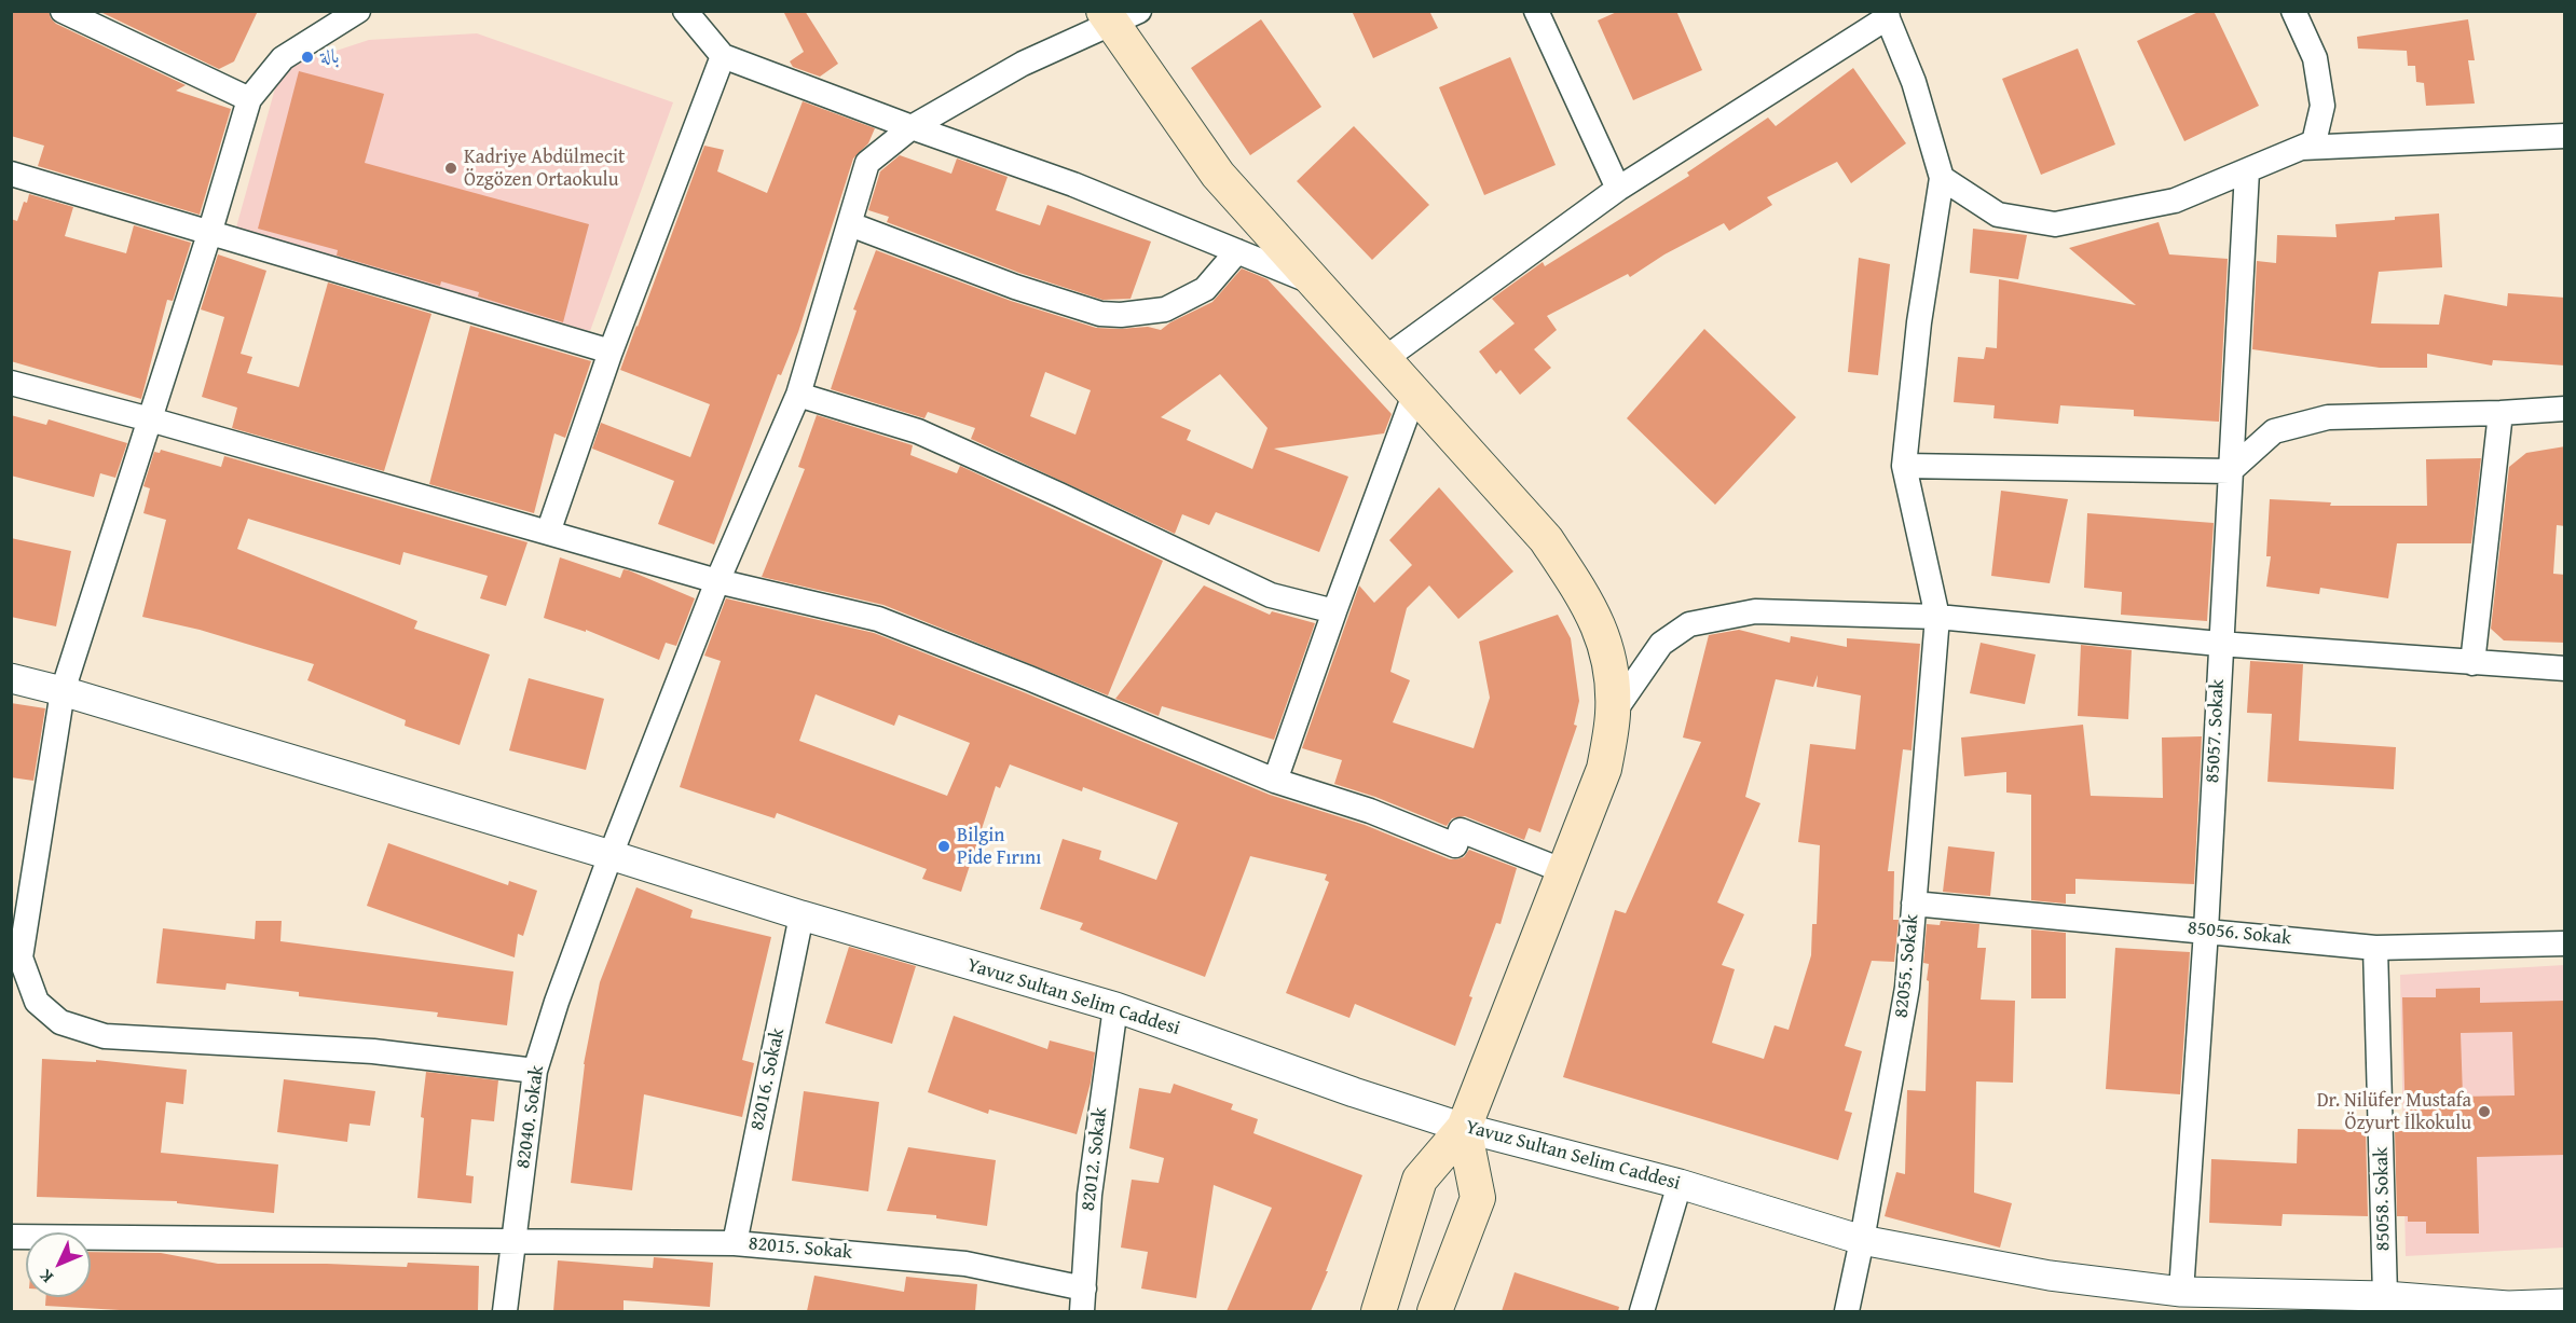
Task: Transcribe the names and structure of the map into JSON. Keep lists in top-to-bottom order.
{
  "streets": {
    "street": [
      "85057. Sokak",
      "85056. Sokak",
      "82055. Sokak",
      "Yavuz Sultan Selim Caddesi",
      "82016. Sokak",
      "82040. Sokak",
      "82012. Sokak",
      "85058. Sokak",
      "82015. Sokak"
    ]
  },
  "crossings": [
    ["85057. Sokak", "85056. Sokak"],
    ["85057. Sokak", "Yavuz Sultan Selim Caddesi"],
    ["85056. Sokak", "82055. Sokak"],
    ["85056. Sokak", "85058. Sokak"],
    ["82055. Sokak", "Yavuz Sultan Selim Caddesi"],
    ["Yavuz Sultan Selim Caddesi", "82016. Sokak"],
    ["Yavuz Sultan Selim Caddesi", "82040. Sokak"],
    ["Yavuz Sultan Selim Caddesi", "82012. Sokak"],
    ["Yavuz Sultan Selim Caddesi", "85058. Sokak"],
    ["82016. Sokak", "82015. Sokak"],
    ["82040. Sokak", "82015. Sokak"],
    ["82012. Sokak", "82015. Sokak"]
  ],
  "places": [
    "بالة",
    "Kadriye Abdülmecit Özgözen Ortaokulu",
    "Bilgin Pide Fırını",
    "Dr. Nilüfer Mustafa Özyurt İlkokulu"
  ],
  "north": "bottom left"
}
